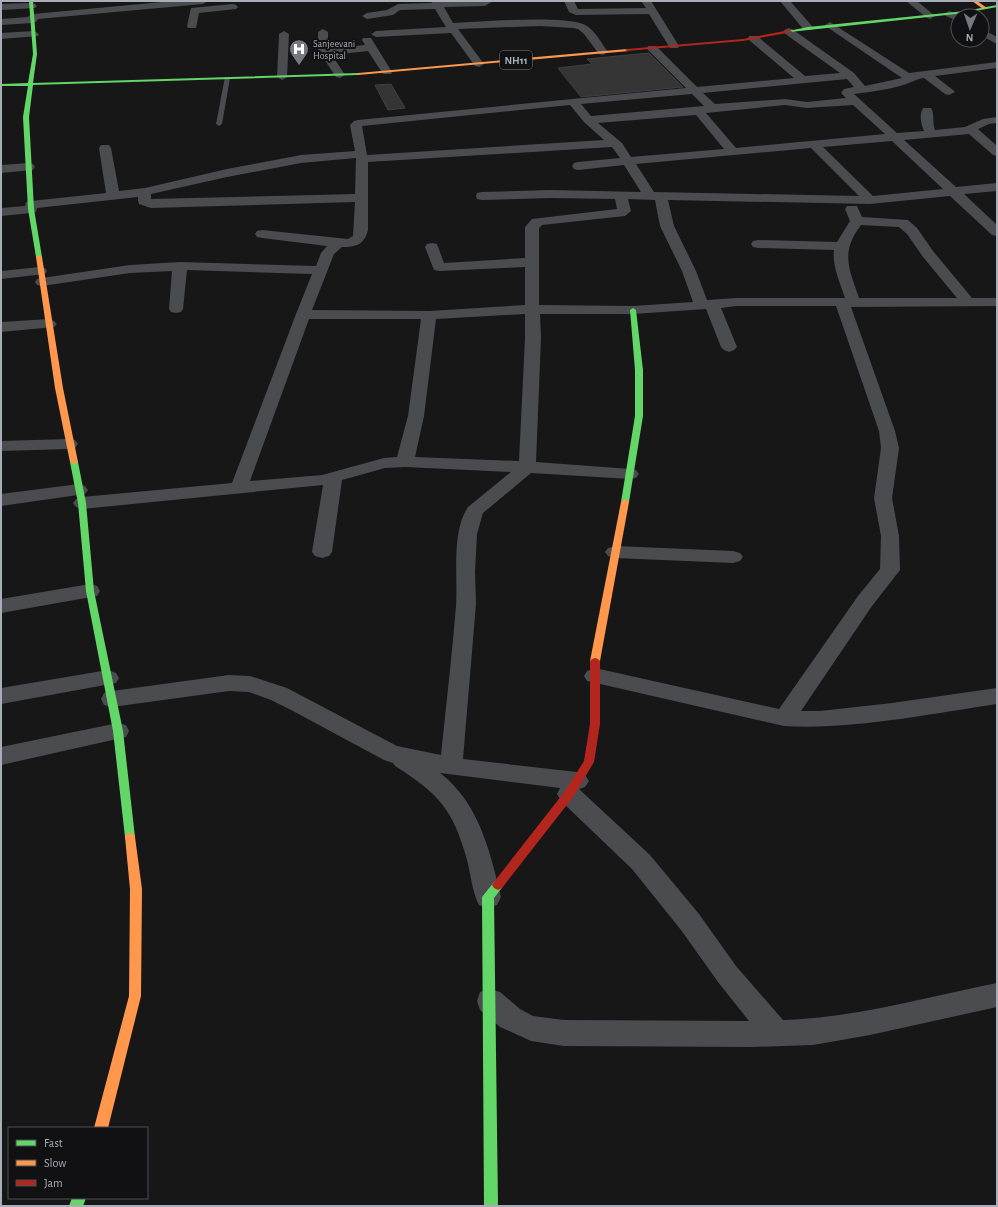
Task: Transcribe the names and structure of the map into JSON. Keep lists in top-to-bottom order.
{
  "streets": {
    "main road": ["NH11"]
  },
  "places": {
    "hospital": ["Sanjeevani Hospital"]
  },
  "legend": ["Fast", "Slow", "Jam"],
  "north": "bottom"
}
